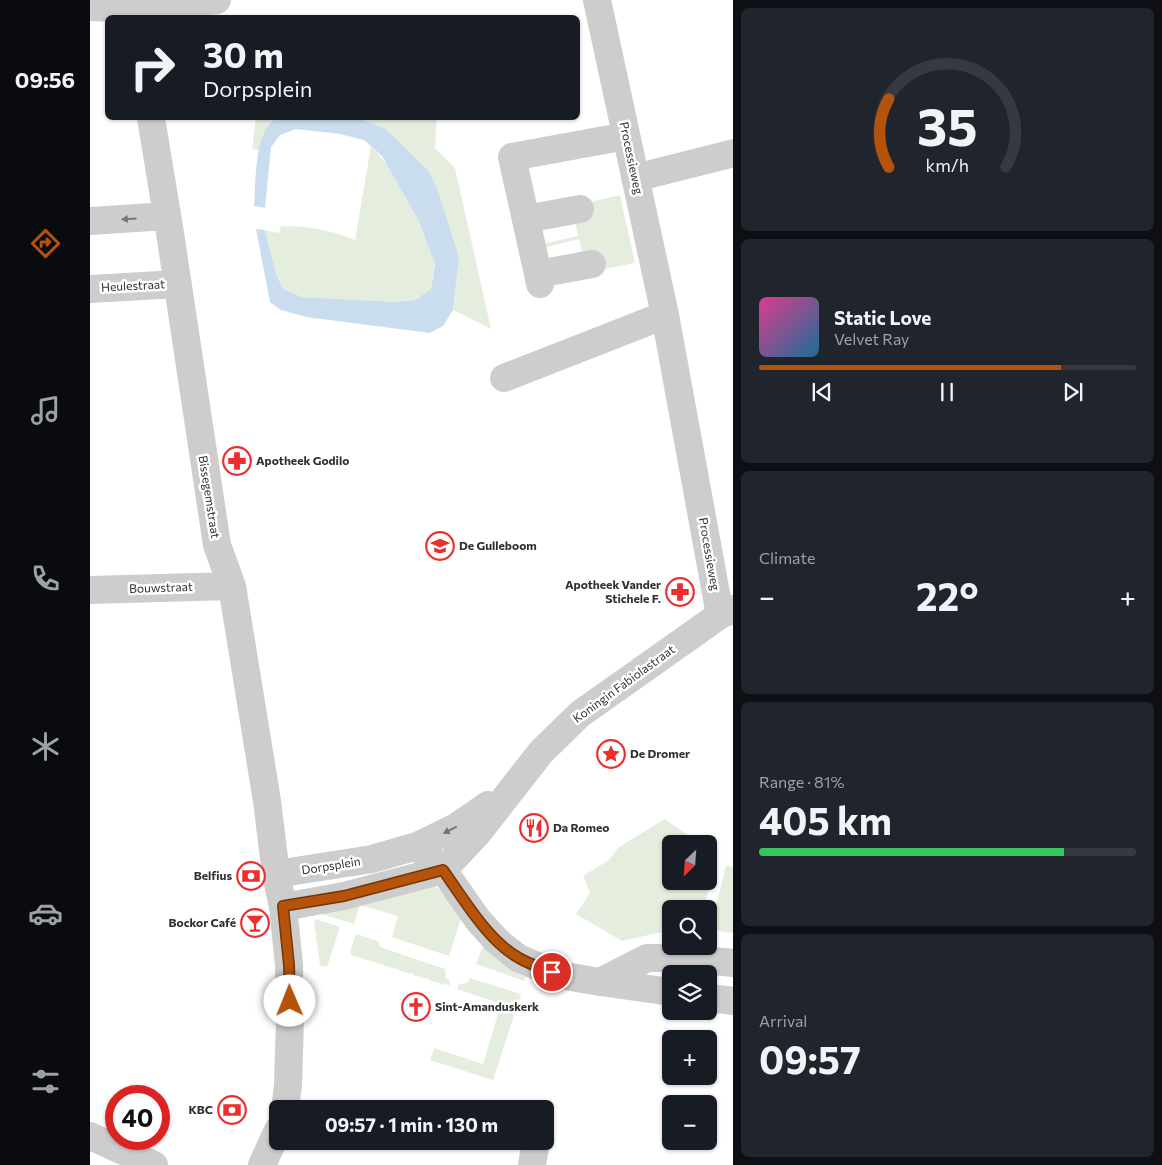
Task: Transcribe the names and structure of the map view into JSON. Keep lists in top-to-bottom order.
{
  "streets": {
    "street": [
      "Processieweg",
      "Heulestraat",
      "Bissegemstraat",
      "Bouwstraat",
      "Koningin Fabiolastraat",
      "Dorpsplein"
    ]
  },
  "crossings": [
    ["Processieweg", "Koningin Fabiolastraat"],
    ["Heulestraat", "Bissegemstraat"],
    ["Bissegemstraat", "Bouwstraat"],
    ["Bissegemstraat", "Dorpsplein"],
    ["Koningin Fabiolastraat", "Dorpsplein"]
  ],
  "places": {
    "pharmacy": ["Apotheek Godilo", "Apotheek Vander Stichele F."],
    "school or university": ["De Gulleboom"],
    "place": ["De Dromer"],
    "restaurant": ["Da Romeo"],
    "bank": ["Belfius", "KBC"],
    "bar": ["Bockor Café"],
    "church": ["Sint-Amanduskerk"]
  },
  "north": "bottom left",
  "page": {
    "tabs": "09:56",
    "turn": ["30 m", "Dorpsplein"],
    "song": ["Static Love", "Velvet Ray"],
    "tile": [
      "Climate",
      ["Range · 81%", "405 km"],
      ["Arrival", "09:57"]
    ],
    "heat": ["−", "22°", "+"],
    "map_buttons": ["+", "−"],
    "limit": "40",
    "trip": "09:57 · 1 min · 130 m",
    "gauge": ["35", "km/h"]
  }
}
